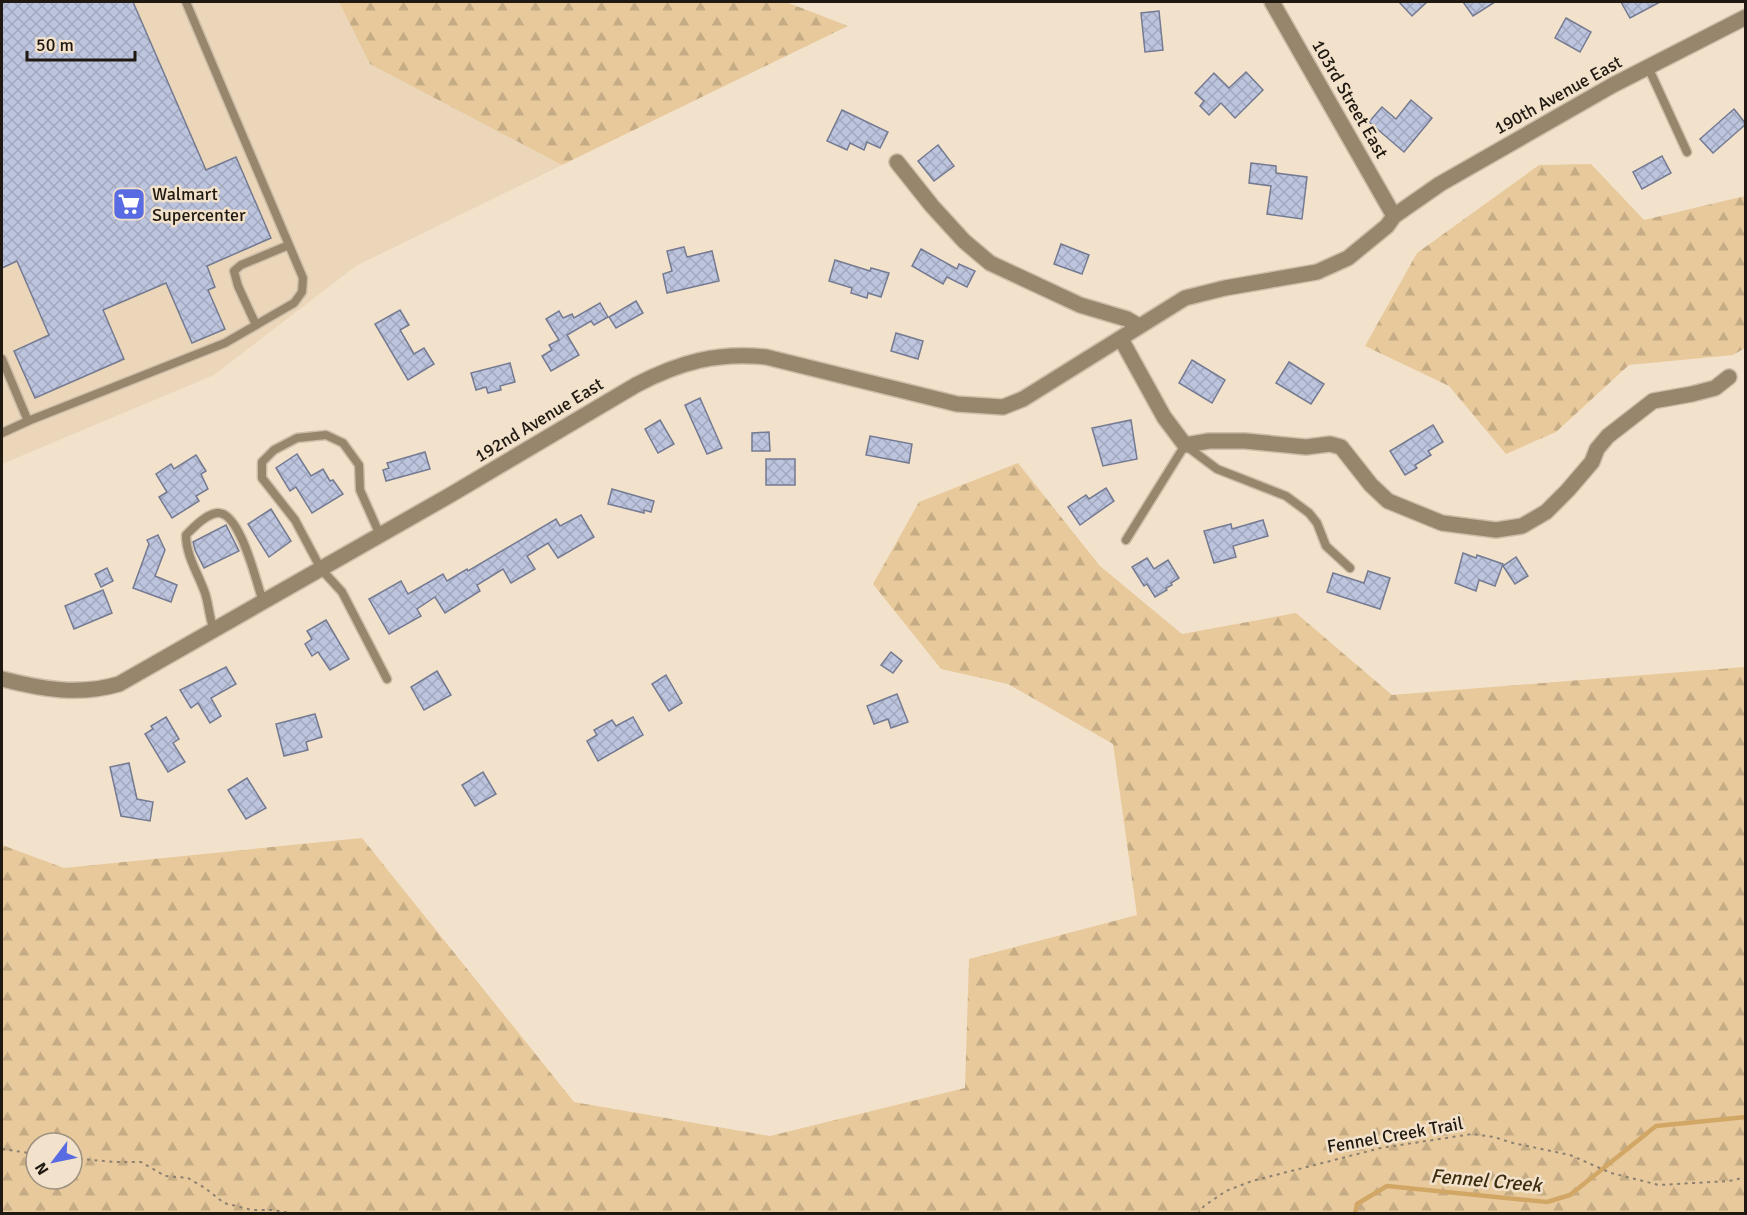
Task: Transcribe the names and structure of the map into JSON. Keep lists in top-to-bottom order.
{
  "streets": {
    "street": ["190th Avenue East", "103rd Street East", "192nd Avenue East"],
    "path": ["Fennel Creek Trail"]
  },
  "crossings": [
    ["190th Avenue East", "103rd Street East"]
  ],
  "water": ["Fennel Creek"],
  "places": {
    "supermarket": ["Walmart Supercenter"]
  },
  "scale_bar": "50 m",
  "north": "bottom left"
}
